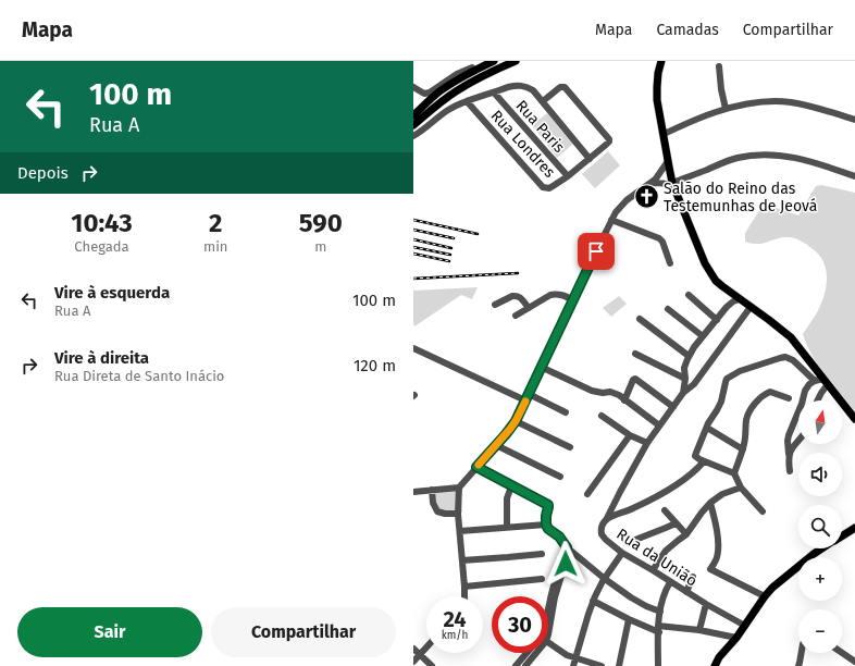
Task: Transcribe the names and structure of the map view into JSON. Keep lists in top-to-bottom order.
{
  "streets": {
    "street": ["Rua Paris", "Rua Londres", "Rua da União"]
  },
  "crossings": [
    ["Rua Paris", "Rua Londres"]
  ],
  "places": {
    "church": ["Salão do Reino das Testemunhas de Jeová"]
  },
  "north": "top",
  "page": {
    "header": "Mapa",
    "nav": ["Mapa", "Camadas", "Compartilhar"],
    "turn": ["100 m", "Rua A"],
    "then": "Depois",
    "eta": [
      "10:43",
      "Chegada",
      "2",
      "min",
      "590",
      "m"
    ],
    "list": [
      {
        "name": "Vire à esquerda",
        "note": "Rua A",
        "value": "100 m"
      },
      {
        "name": "Vire à direita",
        "note": "Rua Direta de Santo Inácio",
        "value": "120 m"
      }
    ],
    "map_buttons": ["+", "−"],
    "speed": "24 km/h",
    "limit": "30",
    "buttons": ["Sair", "Compartilhar"]
  }
}
